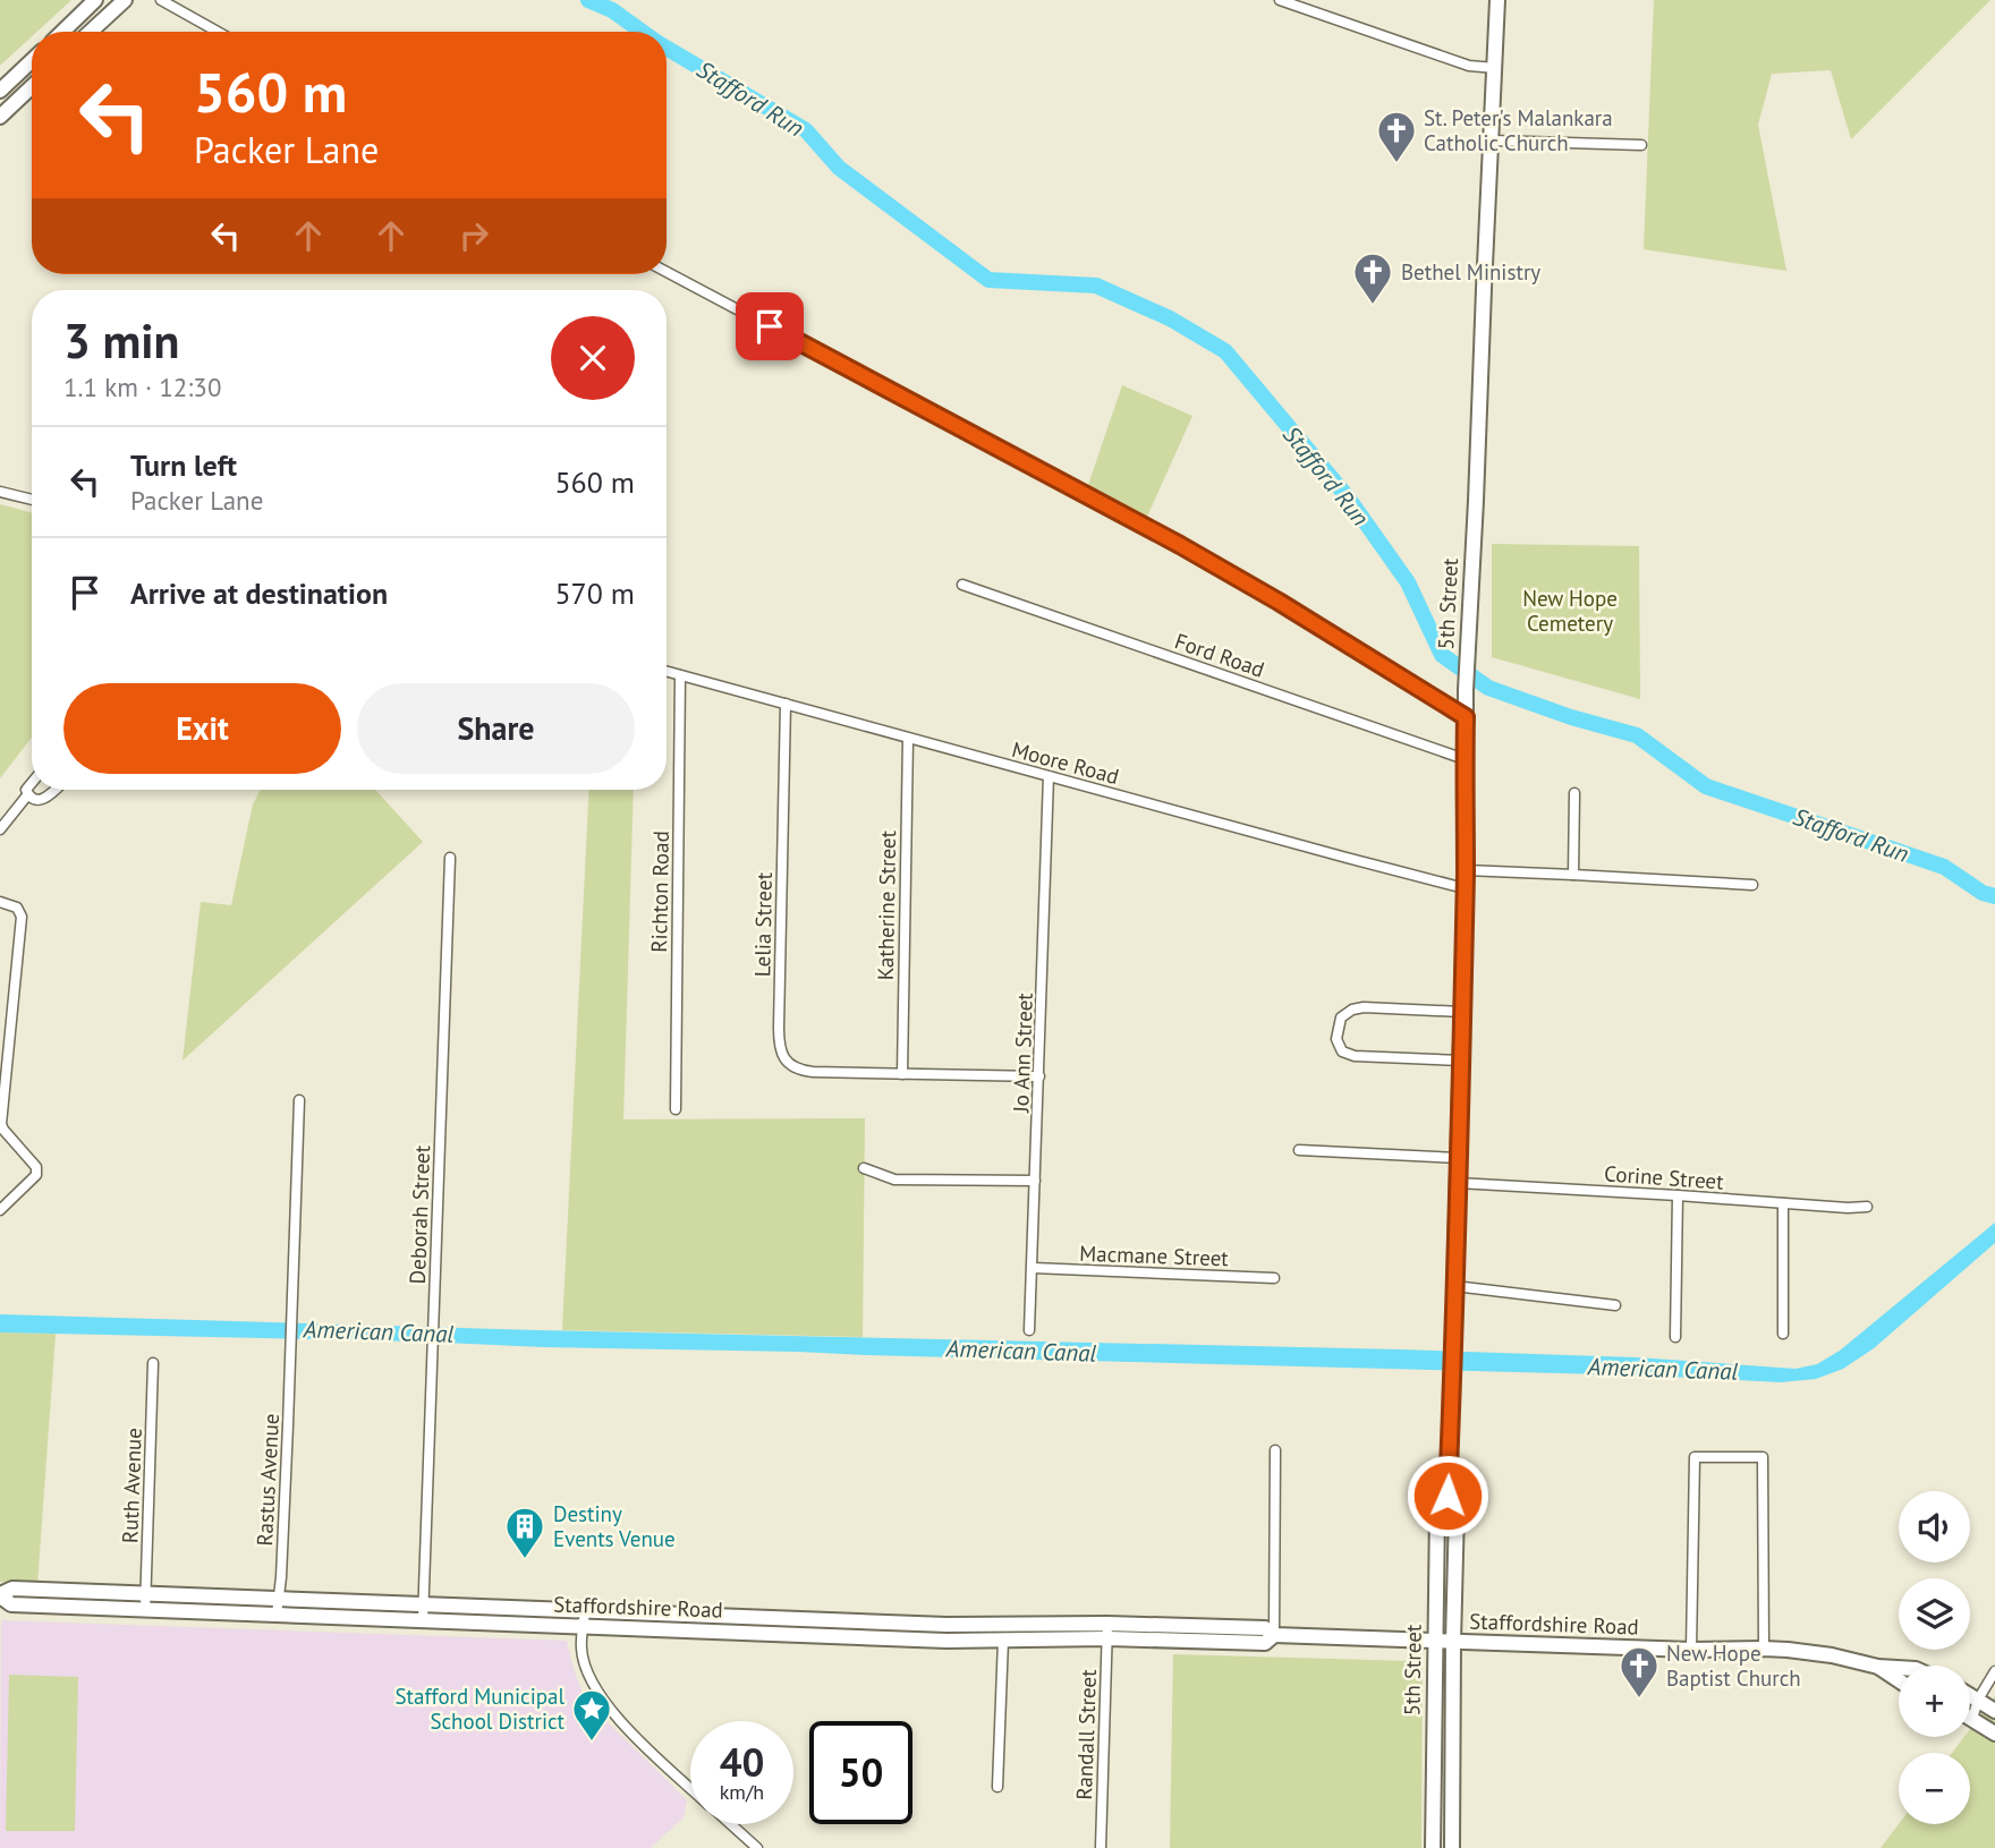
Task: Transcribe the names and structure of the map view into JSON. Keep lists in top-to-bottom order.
{
  "streets": {
    "main road": ["5th Street", "Staffordshire Road"],
    "street": [
      "Ford Road",
      "Moore Road",
      "Richton Road",
      "Katherine Street",
      "Lelia Street",
      "Jo Ann Street",
      "Corine Street",
      "Deborah Street",
      "Macmane Street",
      "Rastus Avenue",
      "Ruth Avenue",
      "Randall Street"
    ]
  },
  "crossings": [
    ["5th Street", "Ford Road"],
    ["5th Street", "Moore Road"],
    ["5th Street", "Corine Street"],
    ["5th Street", "Staffordshire Road"],
    ["Moore Road", "Richton Road"],
    ["Moore Road", "Katherine Street"],
    ["Moore Road", "Lelia Street"],
    ["Moore Road", "Jo Ann Street"],
    ["Katherine Street", "Lelia Street"],
    ["Lelia Street", "Jo Ann Street"],
    ["Jo Ann Street", "Macmane Street"],
    ["Deborah Street", "Staffordshire Road"],
    ["Rastus Avenue", "Staffordshire Road"],
    ["Ruth Avenue", "Staffordshire Road"],
    ["Staffordshire Road", "Randall Street"]
  ],
  "water": ["Stafford Run", "American Canal"],
  "parks": ["New Hope Cemetery"],
  "places": {
    "church": ["St. Peter's Malankara Catholic Church", "Bethel Ministry", "New Hope Baptist Church"],
    "building": ["Destiny Events Venue"],
    "place": ["Stafford Municipal School District"]
  },
  "page": {
    "turn": ["560 m", "Packer Lane"],
    "heading": ["3 min", "1.1 km · 12:30"],
    "list": [
      {
        "name": "Turn left",
        "note": "Packer Lane",
        "value": "560 m"
      },
      {
        "name": "Arrive at destination",
        "value": "570 m"
      }
    ],
    "buttons": ["Exit", "Share"],
    "map_buttons": ["+", "−"],
    "speed": "40 km/h",
    "limit": "50"
  }
}
